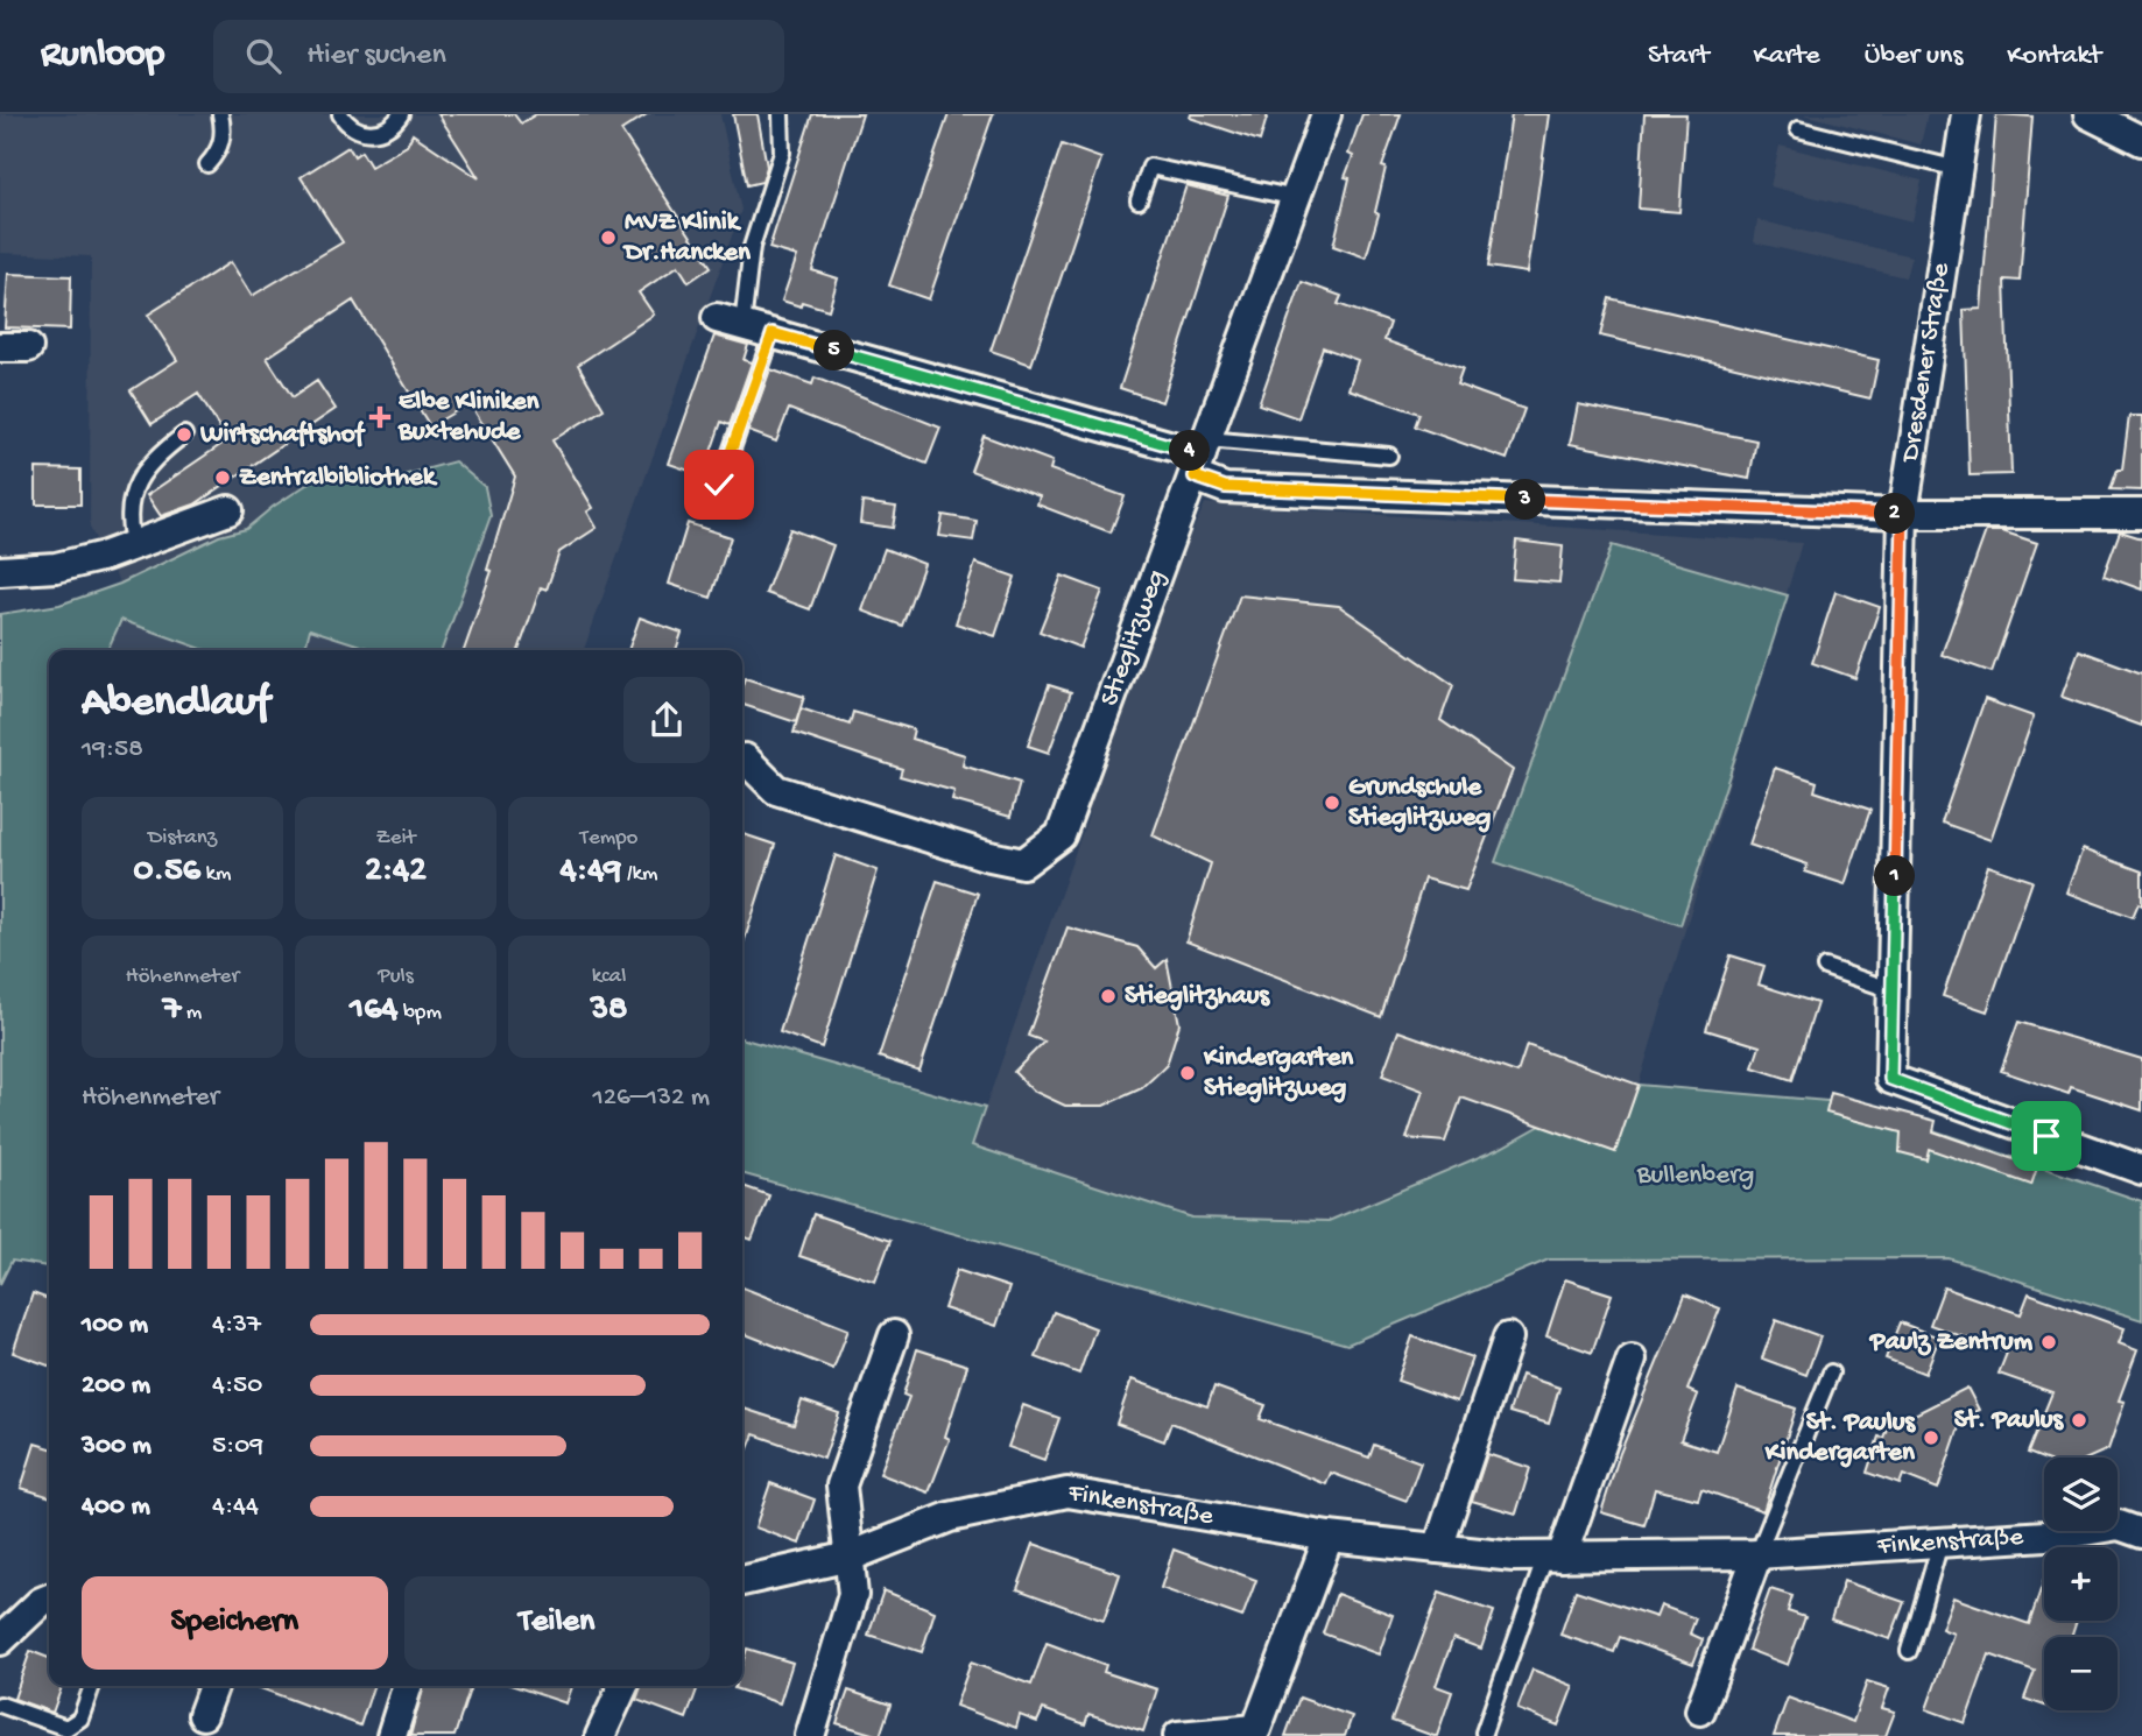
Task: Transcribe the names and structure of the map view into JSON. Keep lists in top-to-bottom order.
{
  "streets": {
    "street": ["Dresdener Straße", "Stieglitzweg", "Finkenstraße"]
  },
  "parks": ["Bullenberg"],
  "places": {
    "other": [
      "MVZ Klinik Dr.Hancken",
      "Wirtschaftshof",
      "Zentralbibliothek",
      "Grundschule Stieglitzweg",
      "Stieglitzhaus",
      "Kindergarten Stieglitzweg",
      "Paulz Zentrum",
      "St. Paulus",
      "St. Paulus Kindergarten"
    ],
    "health": ["Elbe Kliniken Buxtehude"]
  },
  "page": {
    "header": "Runloop",
    "search": "Hier suchen",
    "nav": [
      "Start",
      "Karte",
      "Über uns",
      "Kontakt"
    ],
    "pins": [
      "5",
      "4",
      "3",
      "2",
      "1"
    ],
    "heading": ["Abendlauf", "19:58"],
    "stats": [
      ["Distanz", "0.56 km"],
      ["Zeit", "2:42"],
      ["Tempo", "4:49 /km"],
      ["Höhenmeter", "7 m"],
      ["Puls", "164 bpm"],
      ["kcal", "38"]
    ],
    "chart": ["Höhenmeter", "126–132 m"],
    "list": [
      {
        "name": "100 m",
        "note": "4:37"
      },
      {
        "name": "200 m",
        "note": "4:50"
      },
      {
        "name": "300 m",
        "note": "5:09"
      },
      {
        "name": "400 m",
        "note": "4:44"
      }
    ],
    "map_buttons": ["+", "−"],
    "buttons": ["Speichern", "Teilen"]
  }
}
